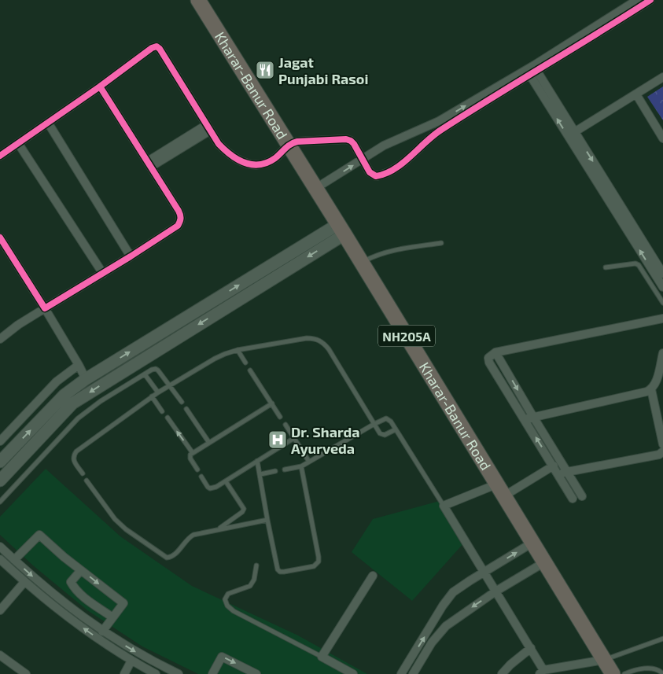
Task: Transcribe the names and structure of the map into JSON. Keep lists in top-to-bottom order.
{
  "streets": {
    "highway": ["Kharar-Banur Road", "NH205A"]
  },
  "places": {
    "restaurant": ["Jagat Punjabi Rasoi"],
    "hospital": ["Dr. Sharda Ayurveda"]
  }
}
